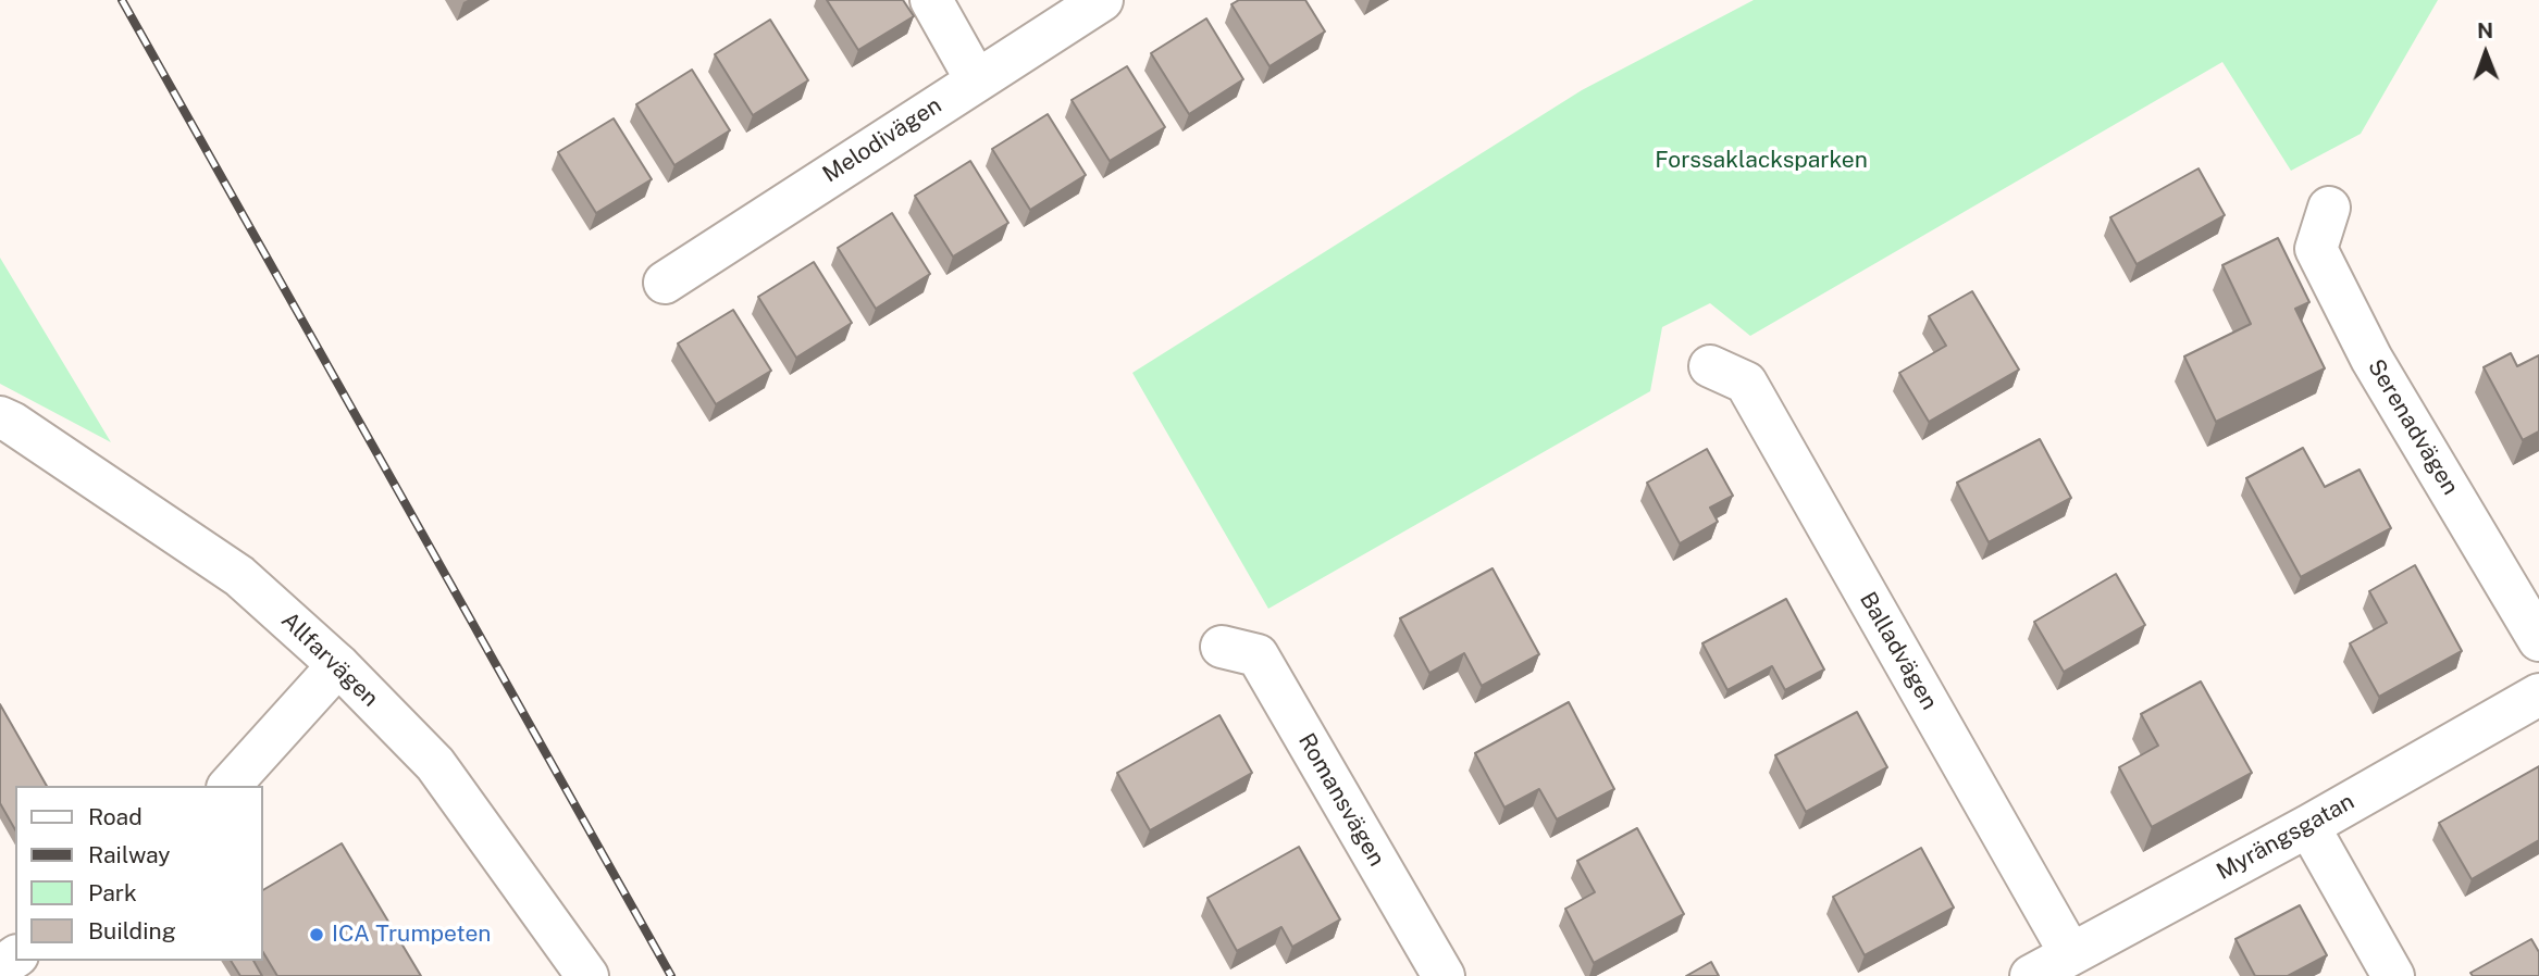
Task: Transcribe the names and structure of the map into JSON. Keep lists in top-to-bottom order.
{
  "streets": {
    "street": [
      "Melodivägen",
      "Serenadvägen",
      "Balladvägen",
      "Allfarvägen",
      "Romansvägen",
      "Myrängsgatan"
    ]
  },
  "crossings": [
    ["Balladvägen", "Myrängsgatan"]
  ],
  "parks": ["Forssaklacksparken"],
  "places": ["ICA Trumpeten"],
  "legend": [
    "Road",
    "Railway",
    "Park",
    "Building"
  ],
  "north": "top"
}
